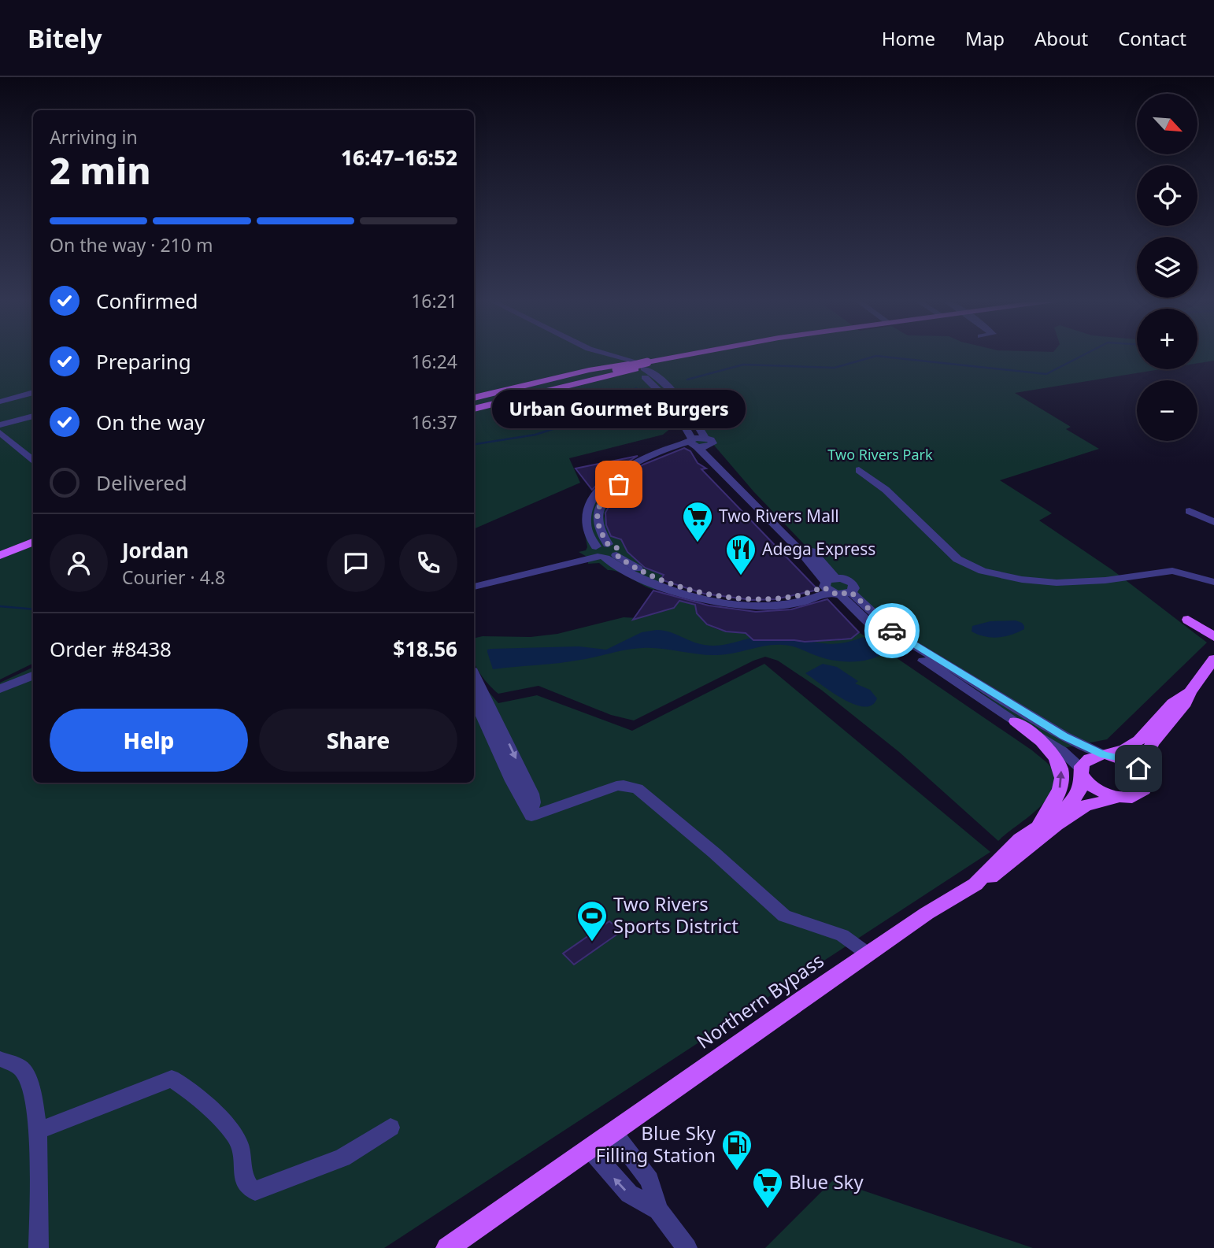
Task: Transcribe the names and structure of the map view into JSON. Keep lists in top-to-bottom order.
{
  "streets": {
    "main road": ["Northern Bypass"]
  },
  "parks": ["Two Rivers Park"],
  "places": {
    "other": ["Urban Gourmet Burgers"],
    "supermarket": ["Two Rivers Mall", "Blue Sky"],
    "restaurant": ["Adega Express"],
    "sports": ["Two Rivers Sports District"],
    "fuel station": ["Blue Sky Filling Station"]
  },
  "north": "bottom right",
  "page": {
    "header": "Bitely",
    "nav": [
      "Home",
      "Map",
      "About",
      "Contact"
    ],
    "map_buttons": ["+", "−"],
    "heading": ["2 min", "Arriving in", "16:47–16:52"],
    "panel": [
      "Jordan",
      "Courier · 4.8",
      "Order #8438",
      "$18.56"
    ],
    "bar": "On the way · 210 m",
    "list": [
      ["Confirmed", "16:21"],
      ["Preparing", "16:24"],
      ["On the way", "16:37"],
      "Delivered"
    ],
    "bubble": "Urban Gourmet Burgers",
    "buttons": ["Help", "Share"]
  }
}
